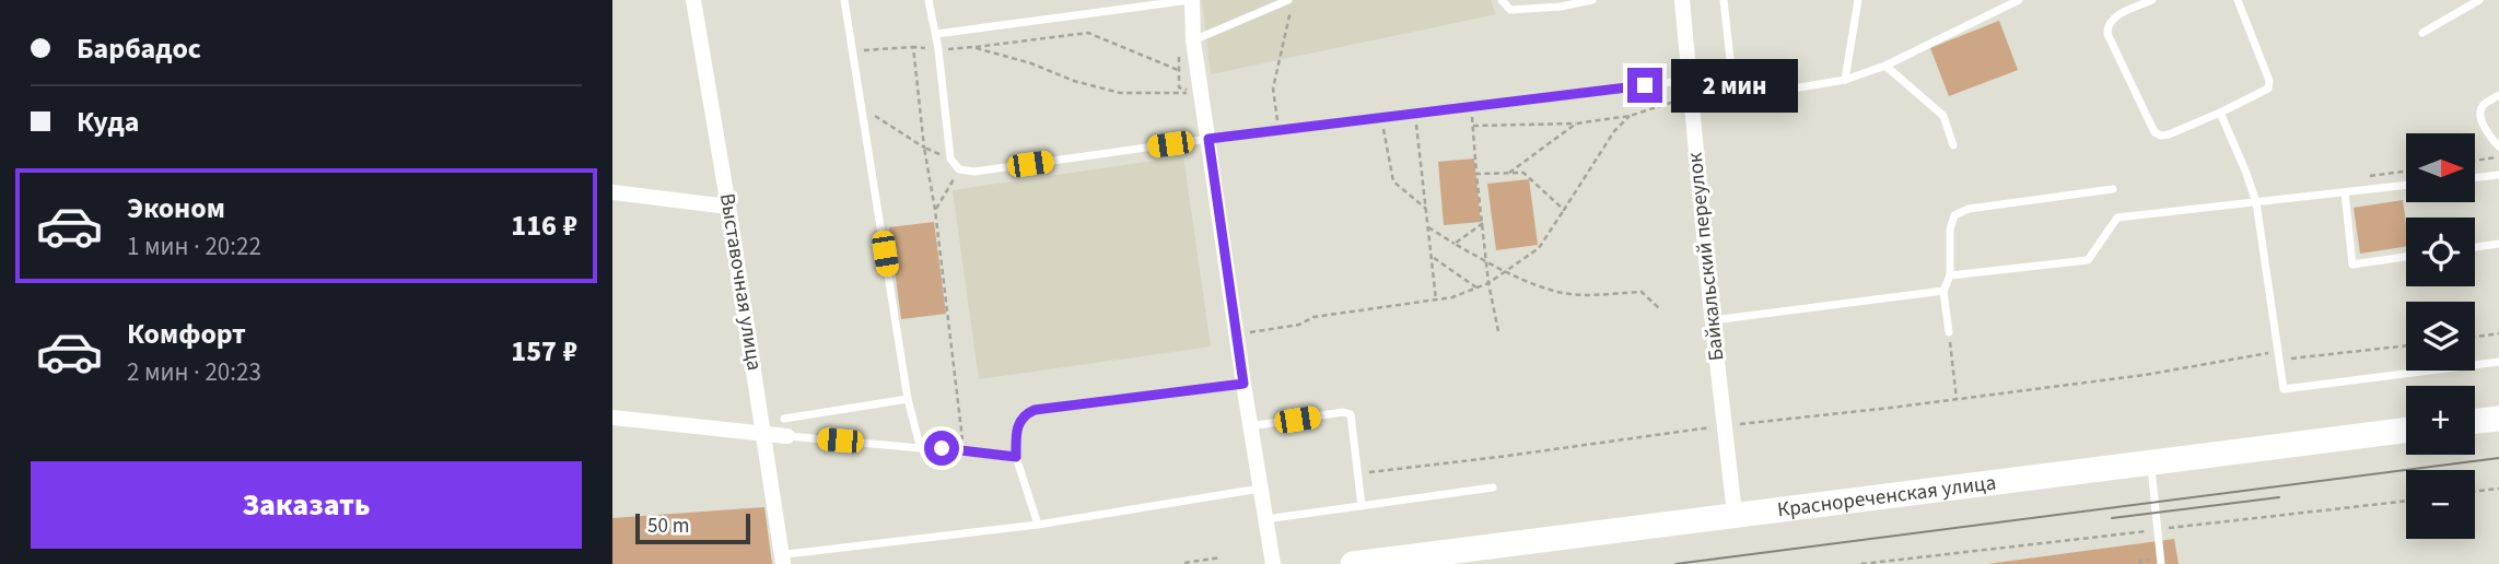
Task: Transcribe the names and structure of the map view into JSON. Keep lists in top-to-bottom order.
{
  "streets": {
    "main road": ["Краснореченская улица"],
    "street": ["Байкальский переулок", "Выставочная улица"]
  },
  "crossings": [
    ["Байкальский переулок", "Краснореченская улица"]
  ],
  "scale_bar": "50 m",
  "north": "right",
  "page": {
    "banner": ["Барбадос", "Куда"],
    "bubble": "2 мин",
    "map_buttons": ["+", "−"],
    "list": [
      {
        "name": "Эконом",
        "note": "1 мин · 20:22",
        "value": "116 ₽"
      },
      {
        "name": "Комфорт",
        "note": "2 мин · 20:23",
        "value": "157 ₽"
      }
    ],
    "buttons": "Заказать",
    "scale": "50 m"
  }
}
